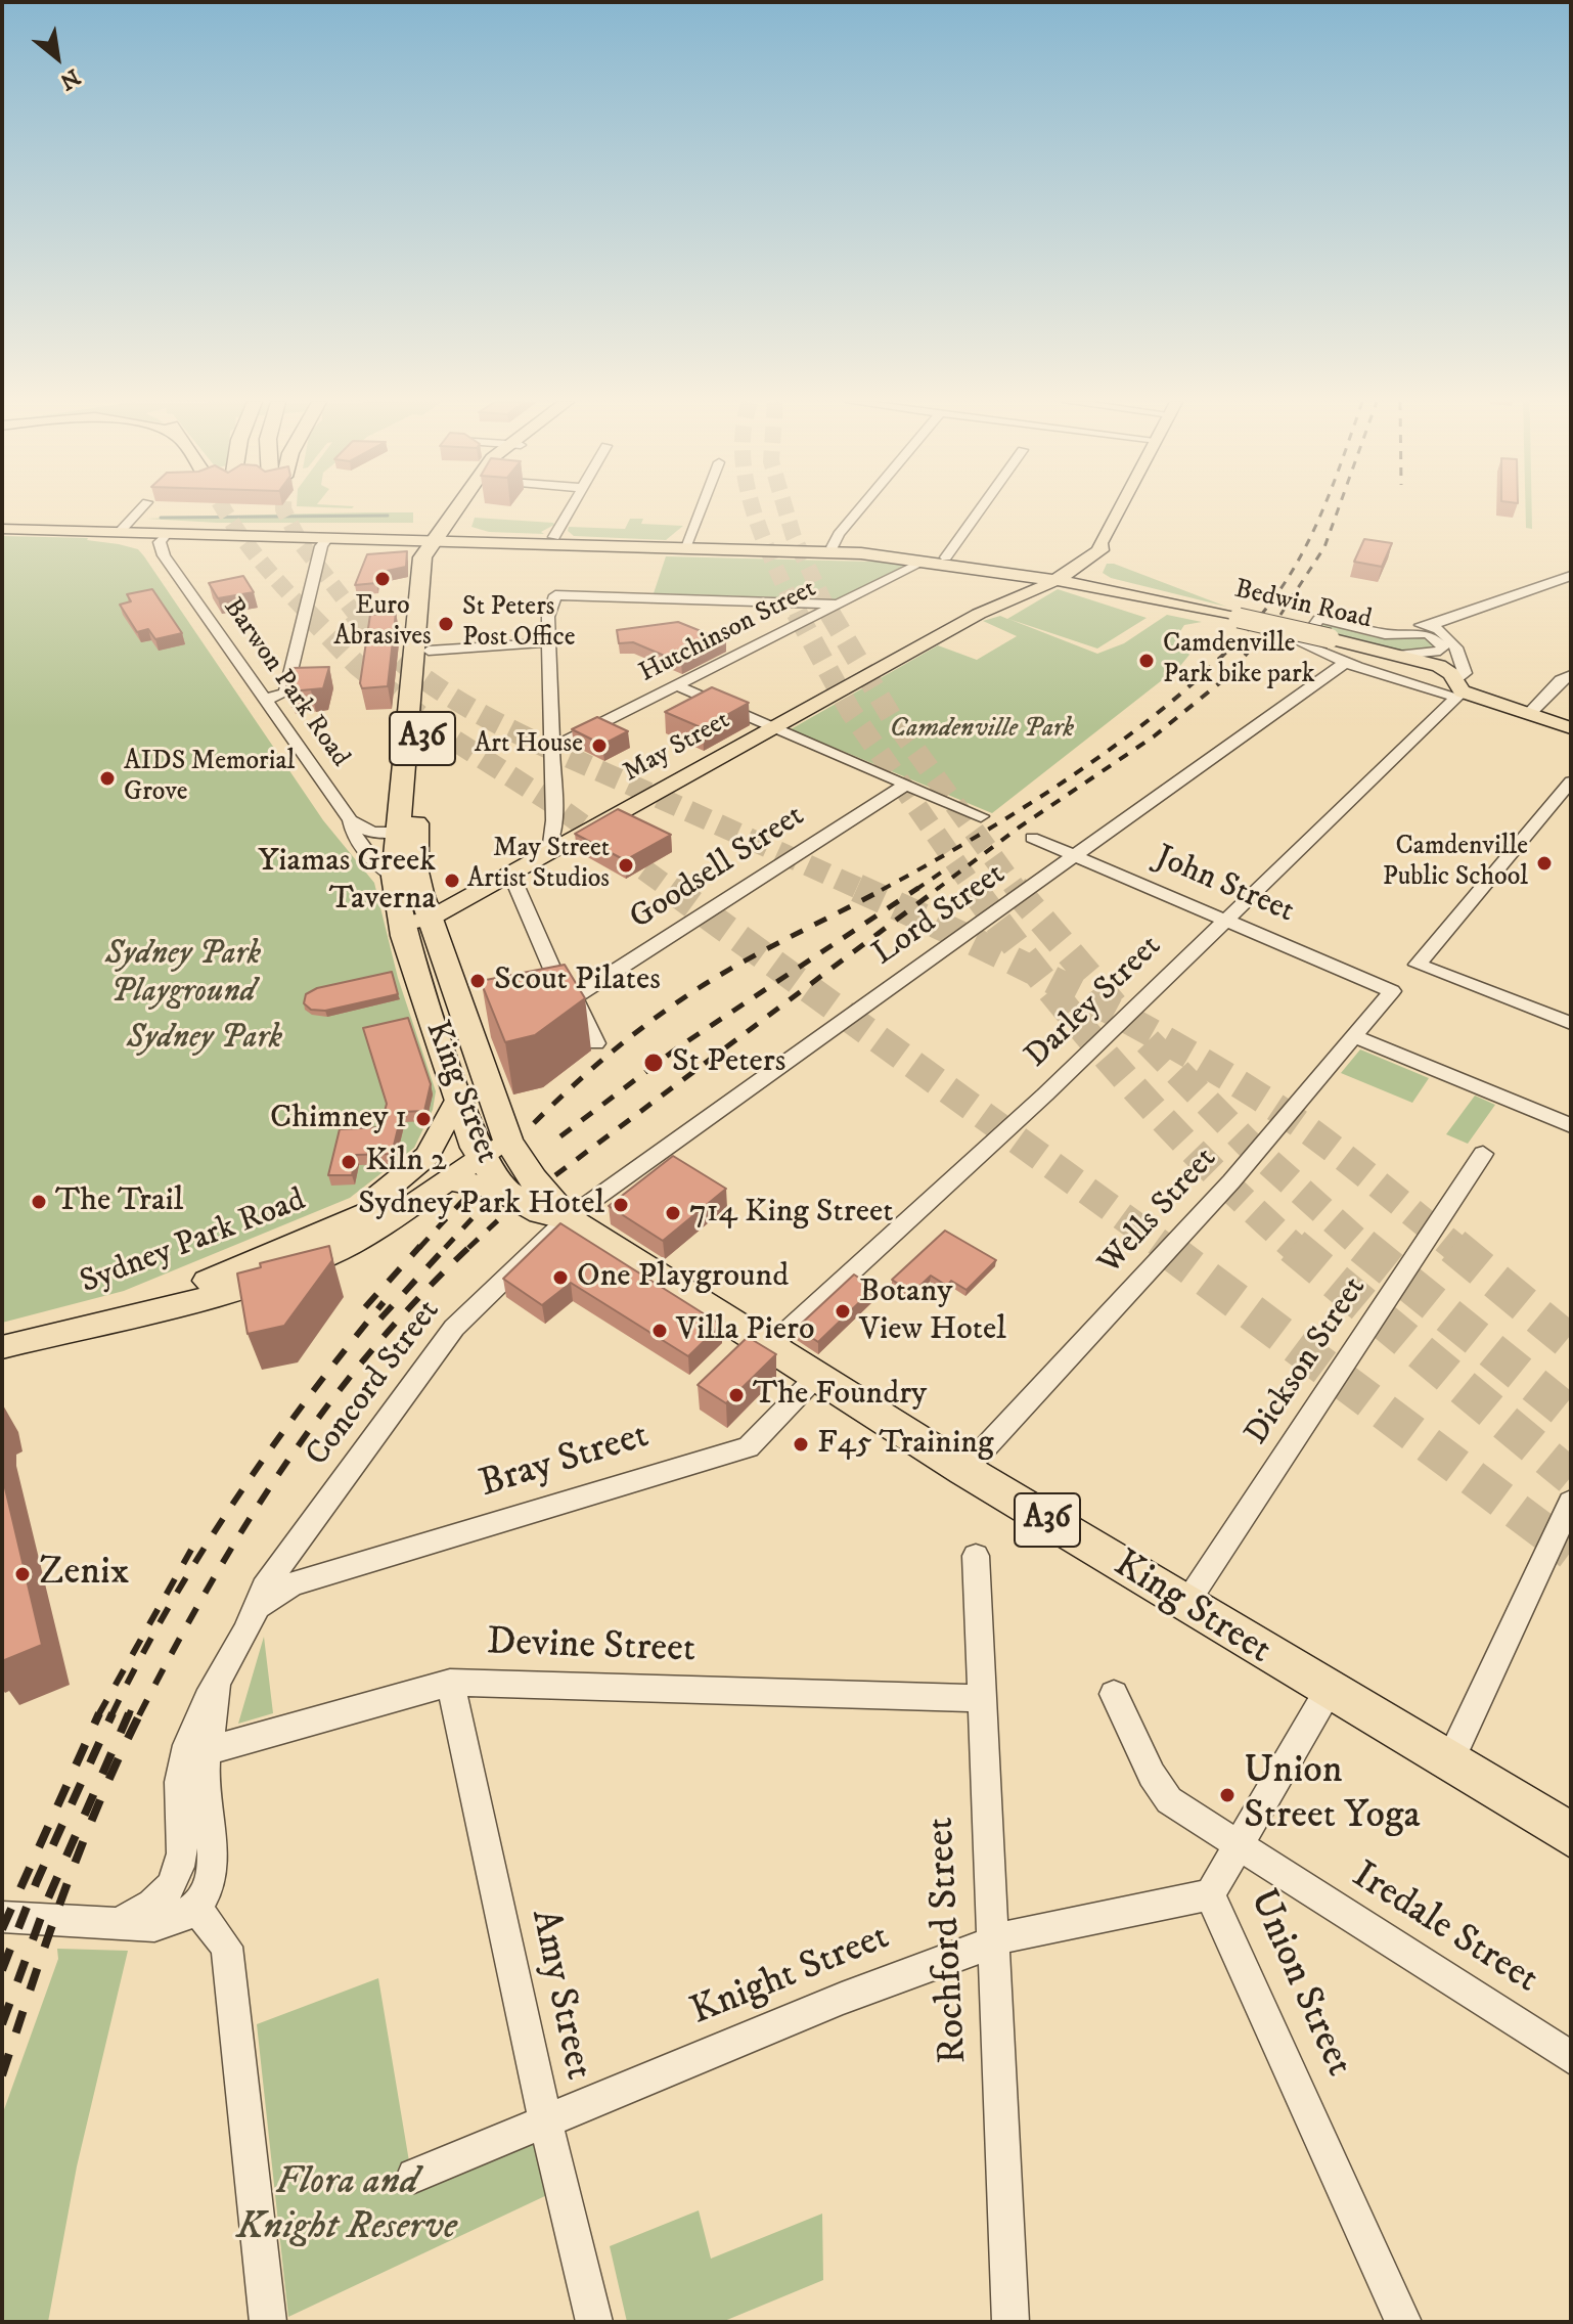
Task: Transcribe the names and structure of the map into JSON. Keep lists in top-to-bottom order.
{
  "streets": {
    "highway": ["A36", "King Street"],
    "main road": ["Bedwin Road", "May Street", "Sydney Park Road"],
    "street": [
      "Hutchinson Street",
      "Barwon Park Road",
      "Goodsell Street",
      "John Street",
      "Lord Street",
      "Darley Street",
      "Wells Street",
      "Dickson Street",
      "Concord Street",
      "Bray Street",
      "Devine Street",
      "Iredale Street",
      "Rochford Street",
      "Knight Street",
      "Union Street",
      "Amy Street"
    ]
  },
  "crossings": [
    ["Bedwin Road", "May Street"],
    ["Bedwin Road", "Darley Street"],
    ["Barwon Park Road", "A36"],
    ["A36", "May Street"],
    ["A36", "King Street"],
    ["May Street", "King Street"],
    ["John Street", "Lord Street"],
    ["John Street", "Darley Street"],
    ["John Street", "Wells Street"],
    ["Lord Street", "King Street"],
    ["Lord Street", "Concord Street"],
    ["Darley Street", "King Street"],
    ["King Street", "Wells Street"],
    ["King Street", "Sydney Park Road"],
    ["King Street", "Dickson Street"],
    ["King Street", "Concord Street"],
    ["King Street", "Bray Street"],
    ["King Street", "Union Street"],
    ["Concord Street", "Bray Street"],
    ["Devine Street", "Rochford Street"],
    ["Devine Street", "Amy Street"],
    ["Iredale Street", "Union Street"],
    ["Rochford Street", "Knight Street"],
    ["Knight Street", "Union Street"],
    ["Knight Street", "Amy Street"]
  ],
  "parks": [
    "Camdenville Park",
    "Sydney Park Playground",
    "Sydney Park",
    "Flora and Knight Reserve"
  ],
  "places": [
    "Euro Abrasives",
    "St Peters Post Office",
    "Camdenville Park bike park",
    "Art House",
    "AIDS Memorial Grove",
    "Camdenville Public School",
    "May Street Artist Studios",
    "Yiamas Greek Taverna",
    "Scout Pilates",
    "St Peters",
    "Chimney 1",
    "Kiln 2",
    "The Trail",
    "Sydney Park Hotel",
    "714 King Street",
    "One Playground",
    "Botany View Hotel",
    "Villa Piero",
    "The Foundry",
    "F45 Training",
    "Zenix",
    "Union Street Yoga"
  ],
  "north": "bottom right"
}
